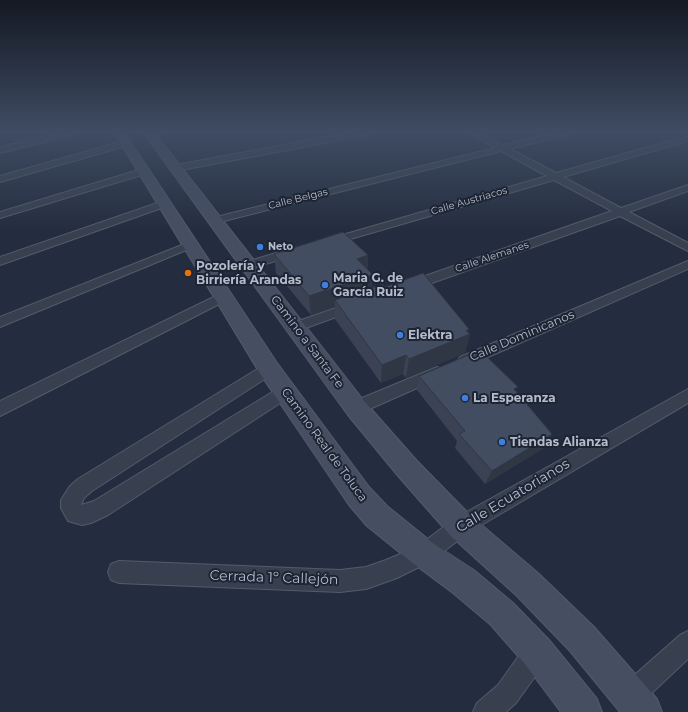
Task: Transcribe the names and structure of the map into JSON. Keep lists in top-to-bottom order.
{
  "streets": {
    "main road": ["Camino a Santa Fe", "Camino Real de Toluca"],
    "street": [
      "Calle Belgas",
      "Calle Austriacos",
      "Calle Alemanes",
      "Calle Dominicanos",
      "Calle Ecuatorianos",
      "Cerrada 1º Callejón"
    ]
  },
  "crossings": [
    ["Calle Belgas", "Camino a Santa Fe"],
    ["Calle Dominicanos", "Camino a Santa Fe"],
    ["Camino a Santa Fe", "Calle Ecuatorianos"],
    ["Camino Real de Toluca", "Calle Ecuatorianos"],
    ["Camino Real de Toluca", "Cerrada 1º Callejón"],
    ["Calle Ecuatorianos", "Cerrada 1º Callejón"]
  ],
  "places": [
    "Neto",
    "Pozolería y Birriería Arandas",
    "Maria G. de García Ruiz",
    "Elektra",
    "La Esperanza",
    "Tiendas Alianza"
  ]
}
